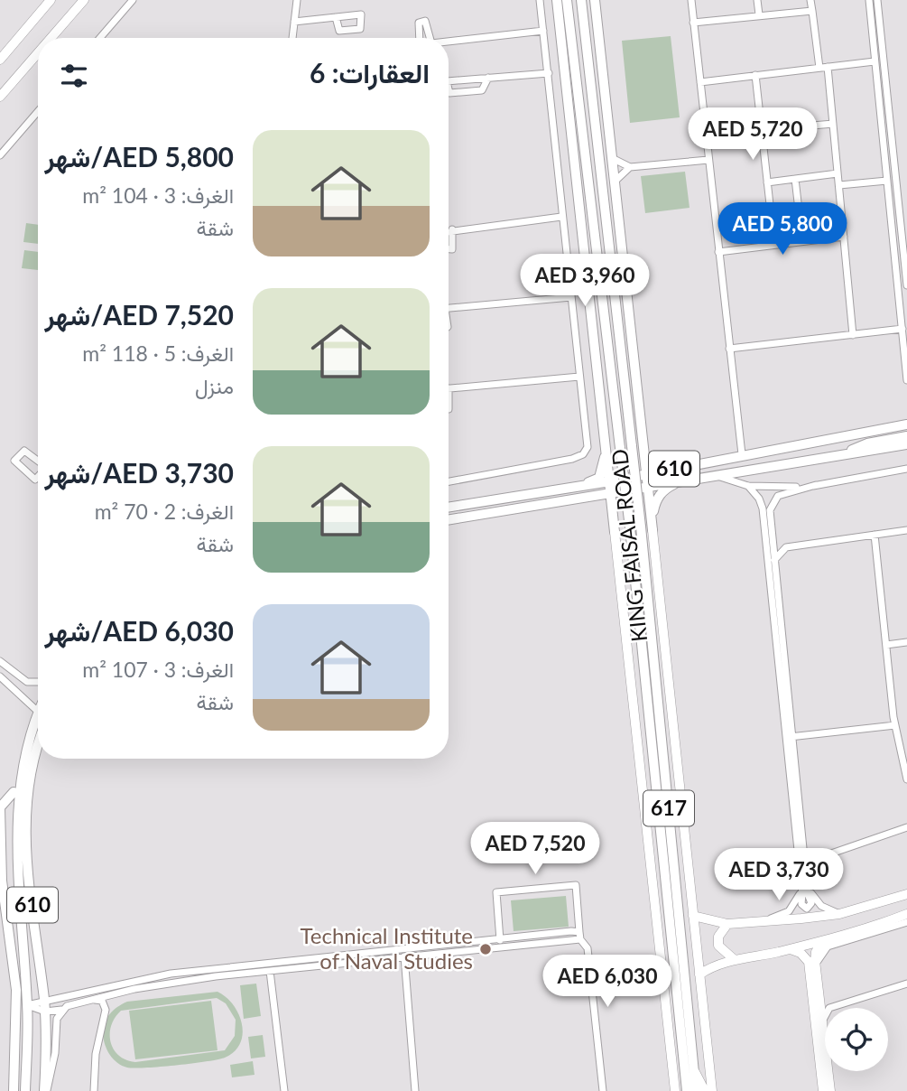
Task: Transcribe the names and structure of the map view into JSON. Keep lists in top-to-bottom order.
{
  "streets": {
    "main road": ["610", "KING FAISAL ROAD", "617"]
  },
  "places": ["Technical Institute of Naval Studies"],
  "page": {
    "heading": "العقارات: 6",
    "price": [
      "AED 5,720",
      "AED 5,800",
      "AED 3,960",
      "AED 7,520",
      "AED 3,730",
      "AED 6,030"
    ],
    "list": [
      {
        "name": "AED 5,800/شهر",
        "note": "الغرف: 3 · 104 m² · شقة"
      },
      {
        "name": "AED 7,520/شهر",
        "note": "الغرف: 5 · 118 m² · منزل"
      },
      {
        "name": "AED 3,730/شهر",
        "note": "الغرف: 2 · 70 m² · شقة"
      },
      {
        "name": "AED 6,030/شهر",
        "note": "الغرف: 3 · 107 m² · شقة"
      }
    ]
  }
}
